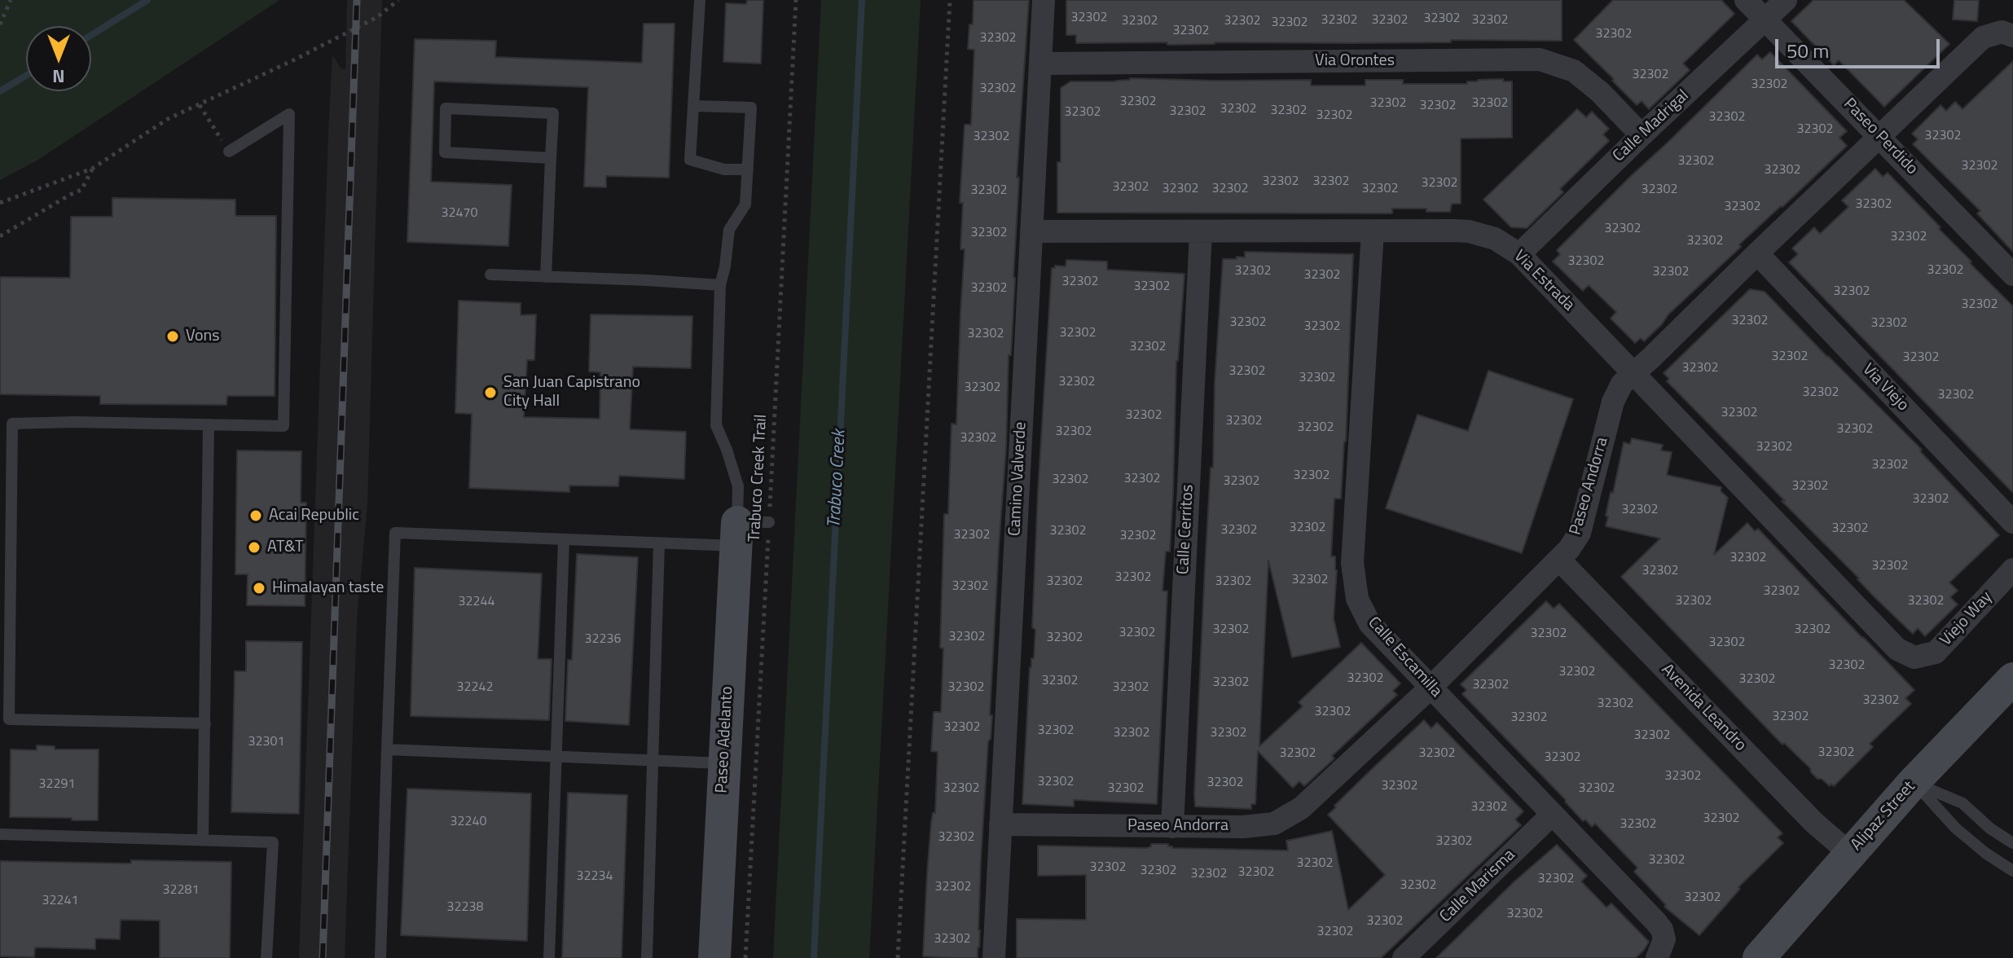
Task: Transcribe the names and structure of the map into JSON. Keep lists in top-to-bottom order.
{
  "streets": {
    "street": [
      "Via Orontes",
      "Calle Madrigal",
      "Paseo Perdido",
      "Via Estrada",
      "Via Viejo",
      "Camino Valverde",
      "Paseo Andorra",
      "Calle Cerritos",
      "Viejo Way",
      "Calle Escamilla",
      "Avenida Leandro",
      "Paseo Adelanto",
      "Alipaz Street",
      "Calle Marisma"
    ],
    "path": ["Trabuco Creek Trail"]
  },
  "crossings": [
    ["Via Orontes", "Calle Madrigal"],
    ["Via Orontes", "Camino Valverde"],
    ["Calle Madrigal", "Paseo Perdido"],
    ["Calle Madrigal", "Via Estrada"],
    ["Paseo Perdido", "Paseo Andorra"],
    ["Via Estrada", "Camino Valverde"],
    ["Via Estrada", "Paseo Andorra"],
    ["Via Estrada", "Calle Cerritos"],
    ["Via Estrada", "Viejo Way"],
    ["Via Estrada", "Calle Escamilla"],
    ["Via Viejo", "Paseo Andorra"],
    ["Trabuco Creek Trail", "Paseo Adelanto"],
    ["Camino Valverde", "Paseo Andorra"],
    ["Paseo Andorra", "Calle Cerritos"],
    ["Paseo Andorra", "Calle Escamilla"],
    ["Paseo Andorra", "Avenida Leandro"],
    ["Calle Escamilla", "Calle Marisma"],
    ["Avenida Leandro", "Alipaz Street"]
  ],
  "water": ["Trabuco Creek"],
  "places": [
    "Vons",
    "San Juan Capistrano City Hall",
    "Acai Republic",
    "AT&T",
    "Himalayan taste"
  ],
  "house_numbers": [
    "32302",
    "32302",
    "32302",
    "32302",
    "32302",
    "32302",
    "32302",
    "32302",
    "32302",
    "32302",
    "32302",
    "32302",
    "32302",
    "32302",
    "32302",
    "32302",
    "32302",
    "32302",
    "32302",
    "32302",
    "32302",
    "32302",
    "32302",
    "32302",
    "32302",
    "32302",
    "32302",
    "32302",
    "32302",
    "32302",
    "32302",
    "32302",
    "32302",
    "32302",
    "32302",
    "32302",
    "32302",
    "32302",
    "32302",
    "32302",
    "32302",
    "32470",
    "32302",
    "32302",
    "32302",
    "32302",
    "32302",
    "32302",
    "32302",
    "32302",
    "32302",
    "32302",
    "32302",
    "32302",
    "32302",
    "32302",
    "32302",
    "32302",
    "32302",
    "32302",
    "32302",
    "32302",
    "32302",
    "32302",
    "32302",
    "32302",
    "32302",
    "32302",
    "32302",
    "32302",
    "32302",
    "32302",
    "32302",
    "32302",
    "32302",
    "32302",
    "32302",
    "32302",
    "32302",
    "32302",
    "32302",
    "32302",
    "32302",
    "32302",
    "32302",
    "32302",
    "32302",
    "32302",
    "32302",
    "32302",
    "32302",
    "32302",
    "32302",
    "32302",
    "32302",
    "32302",
    "32302",
    "32302",
    "32302",
    "32302",
    "32302",
    "32302",
    "32302",
    "32302",
    "32302",
    "32244",
    "32302",
    "32302",
    "32302",
    "32302",
    "32302",
    "32302",
    "32236",
    "32302",
    "32302",
    "32302",
    "32302",
    "32302",
    "32302",
    "32302",
    "32302",
    "32242",
    "32302",
    "32302",
    "32302",
    "32302",
    "32302",
    "32302",
    "32302",
    "32302",
    "32302",
    "32302",
    "32302",
    "32302",
    "32301",
    "32302",
    "32302",
    "32302",
    "32302",
    "32302",
    "32302",
    "32302",
    "32291",
    "32302",
    "32302",
    "32302",
    "32302",
    "32302",
    "32302",
    "32240",
    "32302",
    "32302",
    "32302",
    "32302",
    "32302",
    "32302",
    "32302",
    "32302",
    "32302",
    "32234",
    "32302",
    "32302",
    "32302",
    "32281",
    "32302",
    "32241",
    "32238",
    "32302",
    "32302",
    "32302",
    "32302"
  ],
  "scale_bar": "50 m",
  "north": "bottom"
}
